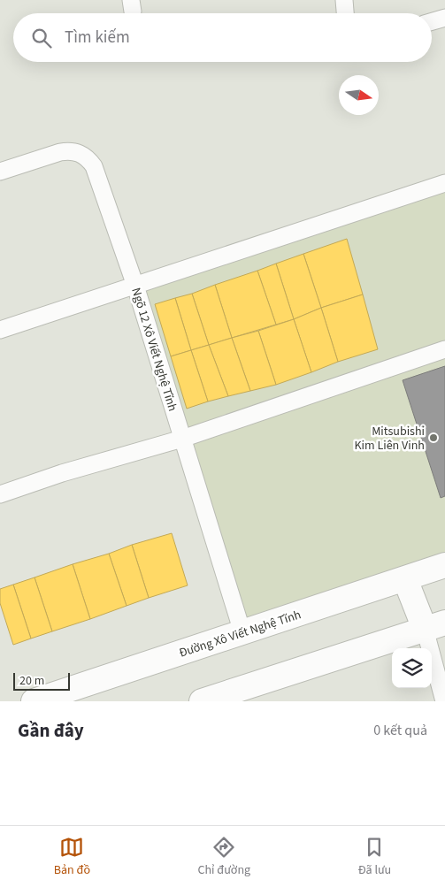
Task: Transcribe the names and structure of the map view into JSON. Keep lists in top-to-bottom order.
{
  "streets": {
    "main road": ["Đường Xô Viết Nghệ Tĩnh"],
    "street": ["Ngõ 12 Xô Viết Nghệ Tĩnh"]
  },
  "crossings": [
    ["Ngõ 12 Xô Viết Nghệ Tĩnh", "Đường Xô Viết Nghệ Tĩnh"]
  ],
  "places": ["Mitsubishi Kim Liên Vinh"],
  "scale_bar": "20 m",
  "north": "right",
  "page": {
    "search": "Tìm kiếm",
    "scale": "20 m",
    "heading": ["Gần đây", "0 kết quả"],
    "nav": ["Bản đồ", "Chỉ đường", "Đã lưu"]
  }
}
